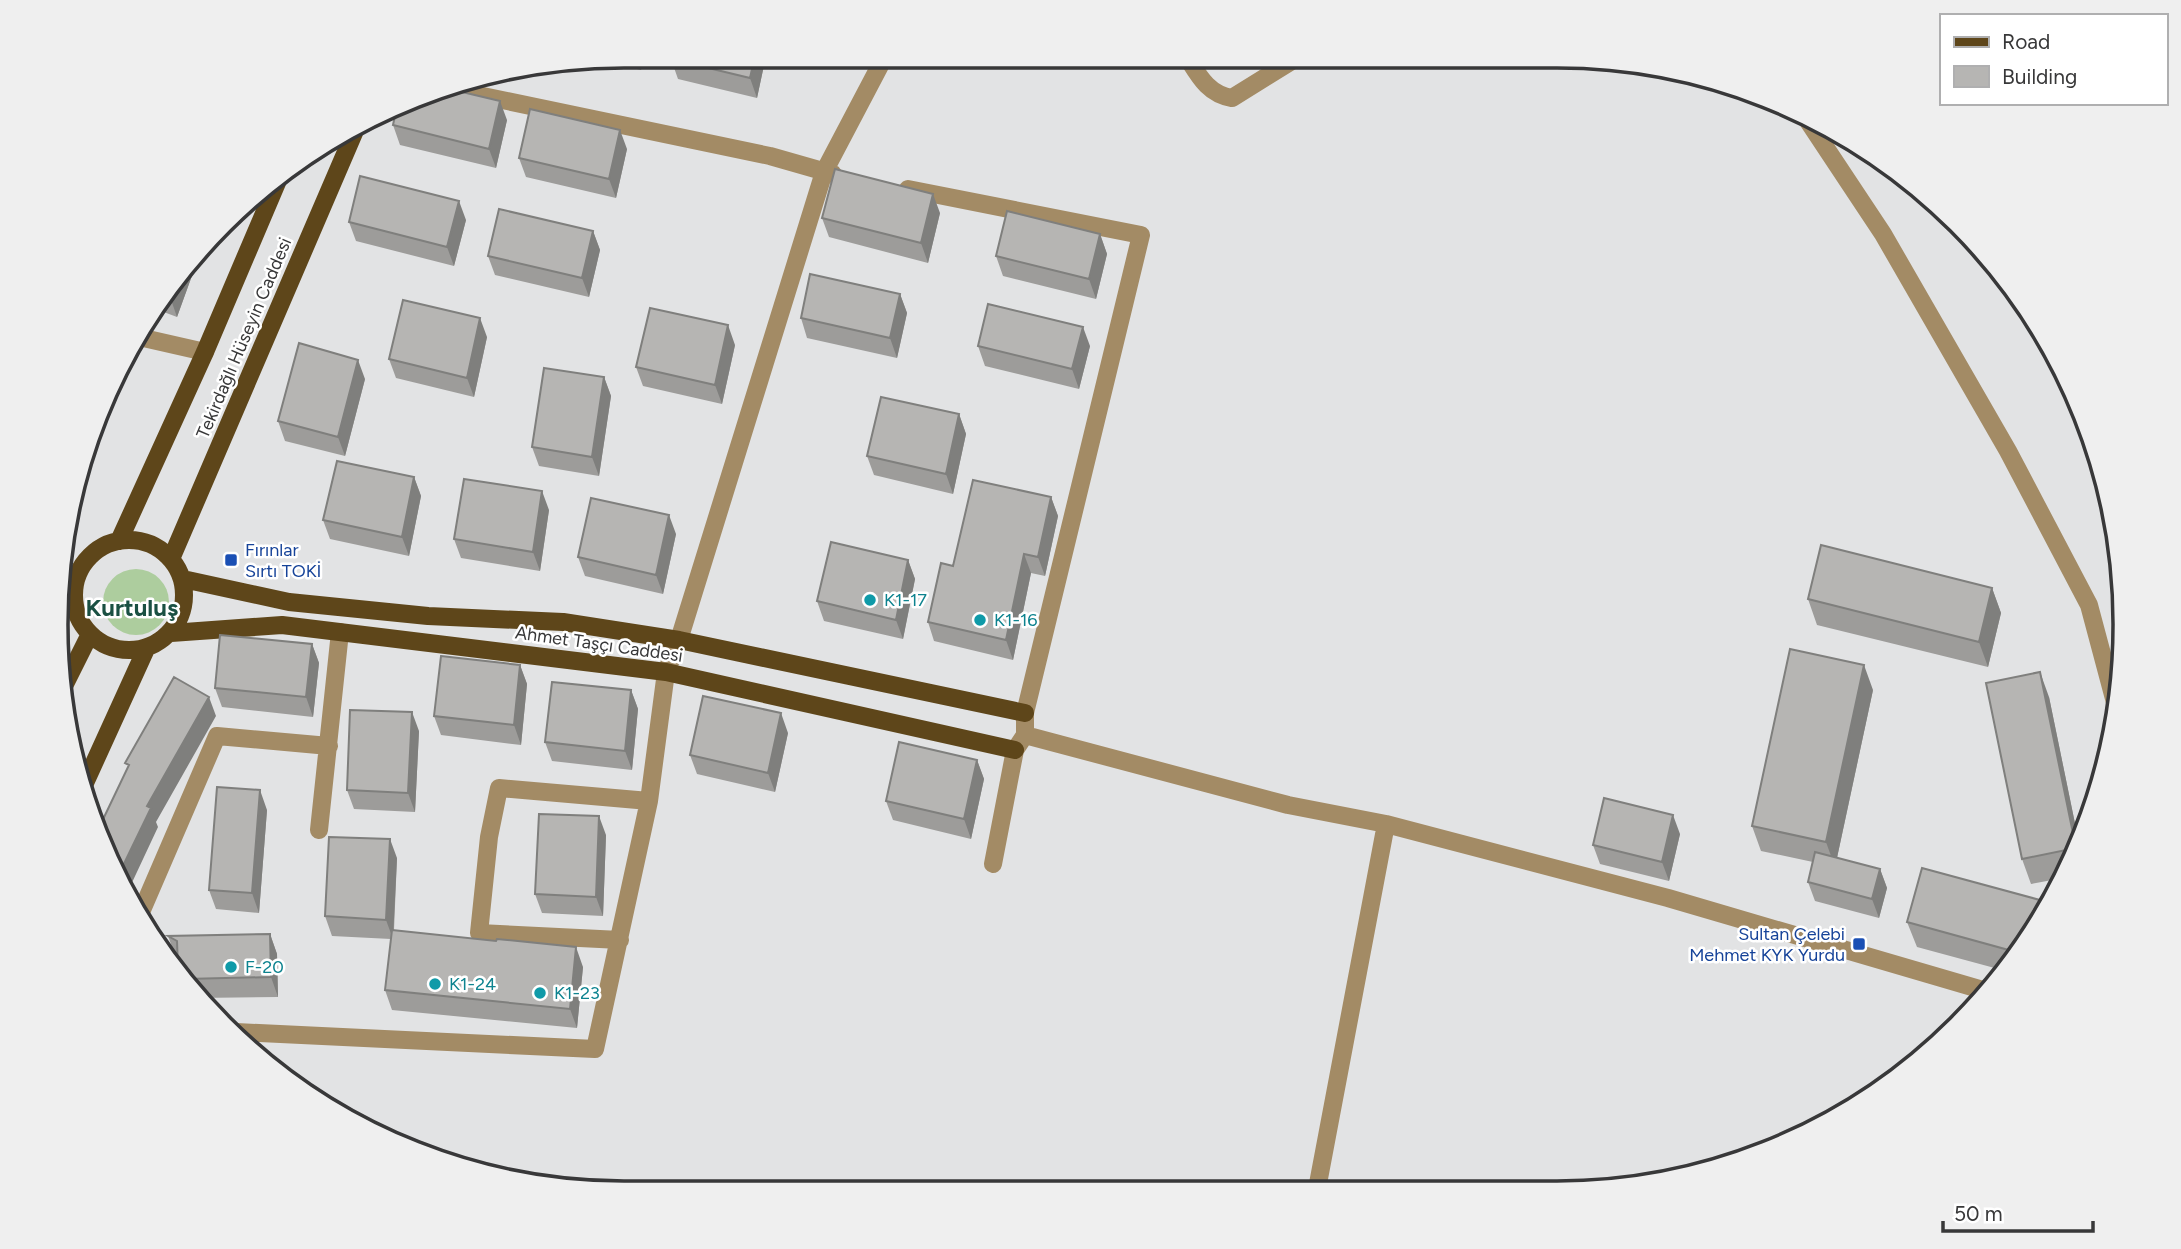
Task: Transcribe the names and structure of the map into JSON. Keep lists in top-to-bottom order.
{
  "streets": {
    "main road": ["Tekirdağlı Hüseyin Caddesi", "Ahmet Taşçı Caddesi"]
  },
  "crossings": [
    ["Tekirdağlı Hüseyin Caddesi", "Ahmet Taşçı Caddesi"]
  ],
  "districts": ["Kurtuluş"],
  "places": {
    "transit": ["Fırınlar Sırtı TOKİ", "Sultan Çelebi Mehmet KYK Yurdu"],
    "other": [
      "K1-17",
      "K1-16",
      "F-20",
      "K1-24",
      "K1-23"
    ]
  },
  "legend": ["Road", "Building"],
  "scale_bar": "50 m"
}
